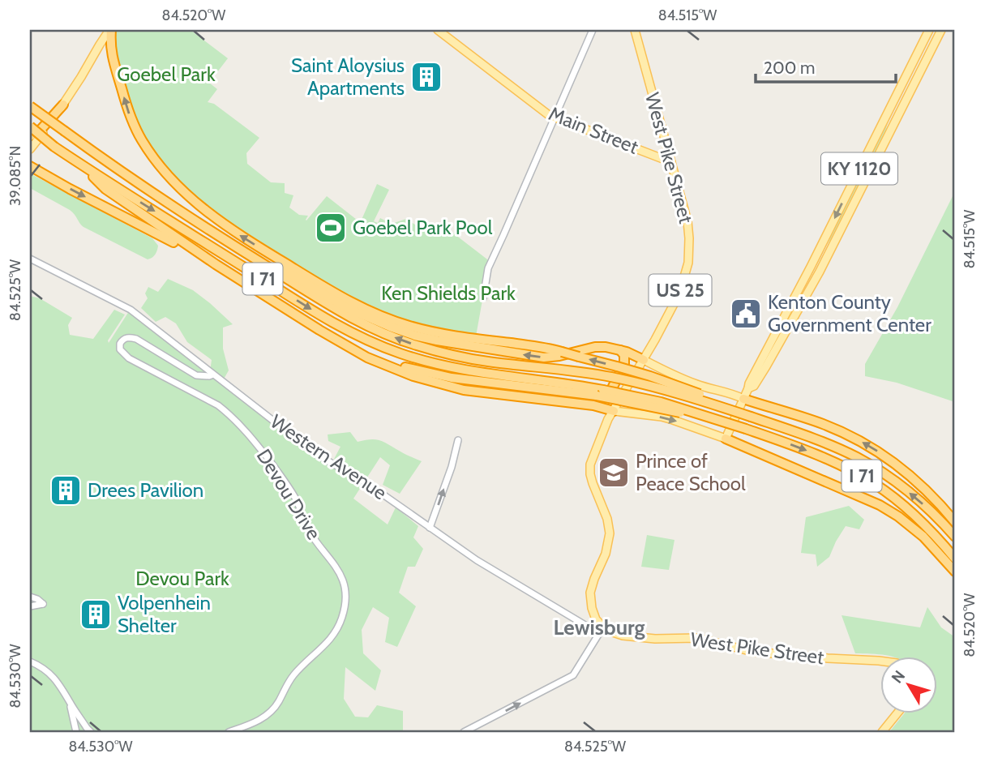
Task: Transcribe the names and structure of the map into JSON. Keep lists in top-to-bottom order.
{
  "streets": {
    "highway": ["I 71"],
    "main road": [
      "Main Street",
      "West Pike Street",
      "KY 1120",
      "US 25"
    ],
    "street": ["Western Avenue", "Devou Drive"]
  },
  "crossings": [
    ["Main Street", "West Pike Street"],
    ["West Pike Street", "Western Avenue"],
    ["Western Avenue", "Devou Drive"]
  ],
  "districts": ["Lewisburg"],
  "parks": ["Goebel Park", "Ken Shields Park", "Devou Park"],
  "places": {
    "building": ["Saint Aloysius Apartments", "Drees Pavilion", "Volpenhein Shelter"],
    "sports": ["Goebel Park Pool"],
    "public building": ["Kenton County Government Center"],
    "school or university": ["Prince of Peace School"]
  },
  "scale_bar": "200 m",
  "north": "top left",
  "coordinates": [
    "84.520°W",
    "84.515°W",
    "39.085°N",
    "84.525°W",
    "84.530°W"
  ]
}
